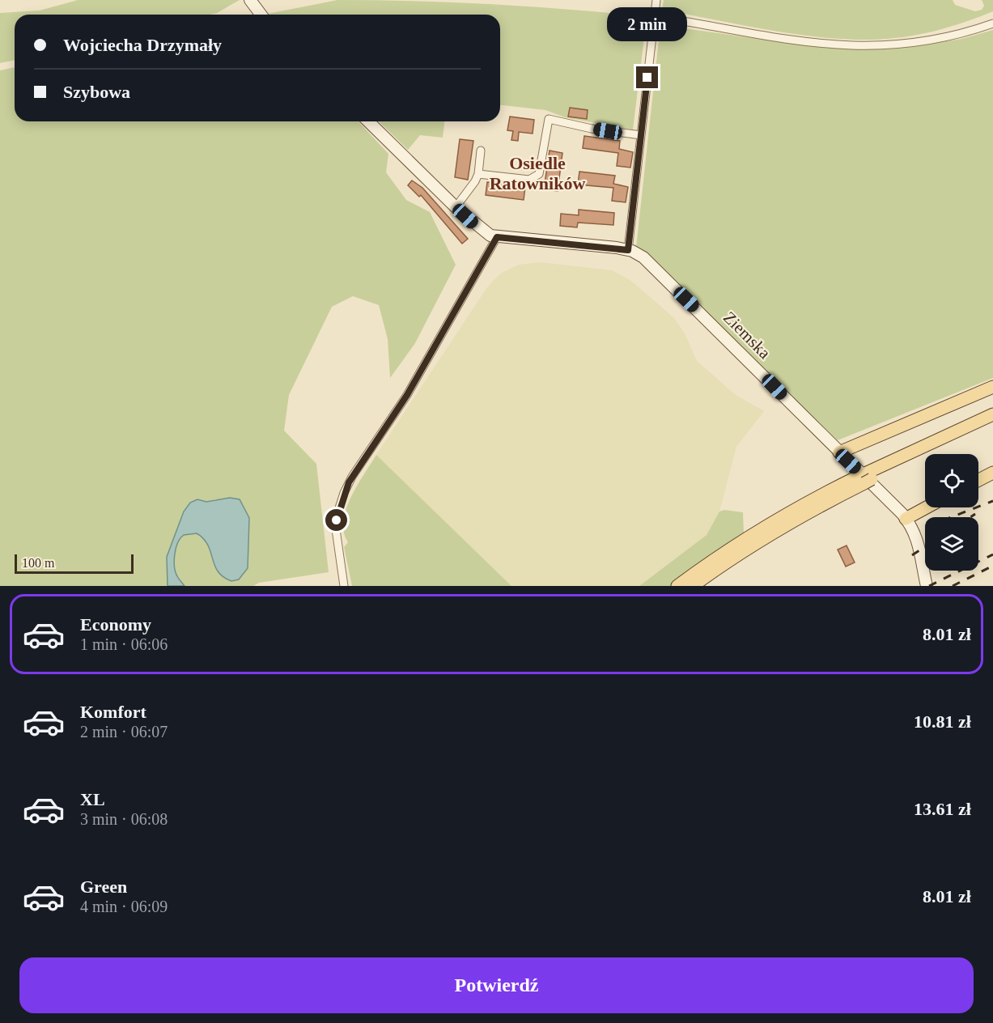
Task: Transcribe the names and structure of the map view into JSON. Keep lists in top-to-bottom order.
{
  "streets": {
    "street": ["Ziemska"]
  },
  "districts": ["Osiedle Ratowników"],
  "scale_bar": "100 m",
  "page": {
    "bubble": "2 min",
    "banner": ["Wojciecha Drzymały", "Szybowa"],
    "scale": "100 m",
    "list": [
      {
        "name": "Economy",
        "note": "1 min · 06:06",
        "value": "8.01 zł"
      },
      {
        "name": "Komfort",
        "note": "2 min · 06:07",
        "value": "10.81 zł"
      },
      {
        "name": "XL",
        "note": "3 min · 06:08",
        "value": "13.61 zł"
      },
      {
        "name": "Green",
        "note": "4 min · 06:09",
        "value": "8.01 zł"
      }
    ],
    "buttons": "Potwierdź"
  }
}
